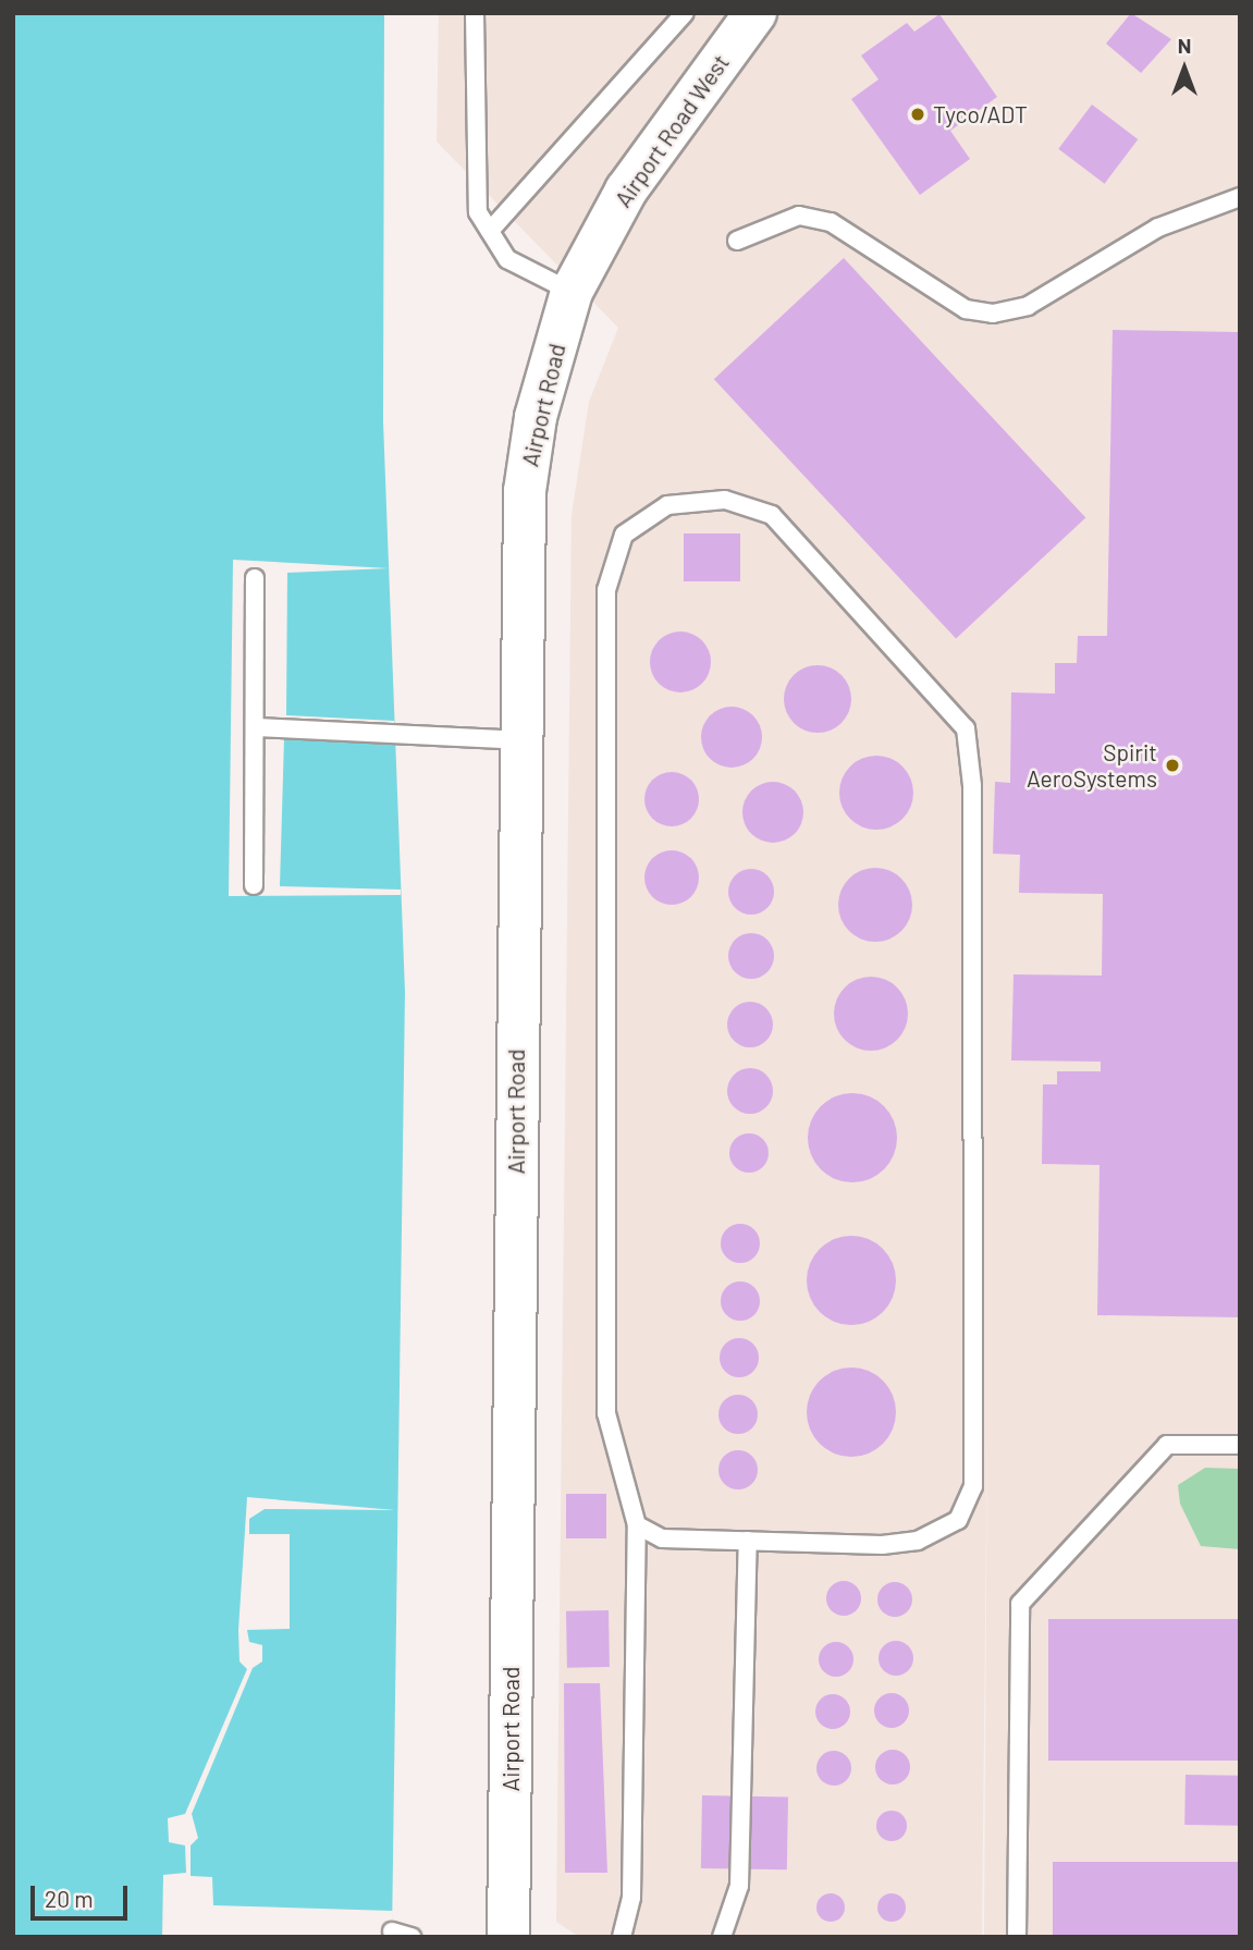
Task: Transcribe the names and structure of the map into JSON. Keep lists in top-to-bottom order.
{
  "streets": {
    "street": ["Airport Road West", "Airport Road"]
  },
  "crossings": [
    ["Airport Road West", "Airport Road"]
  ],
  "places": ["Tyco/ADT", "Spirit AeroSystems"],
  "scale_bar": "20 m",
  "north": "top"
}
